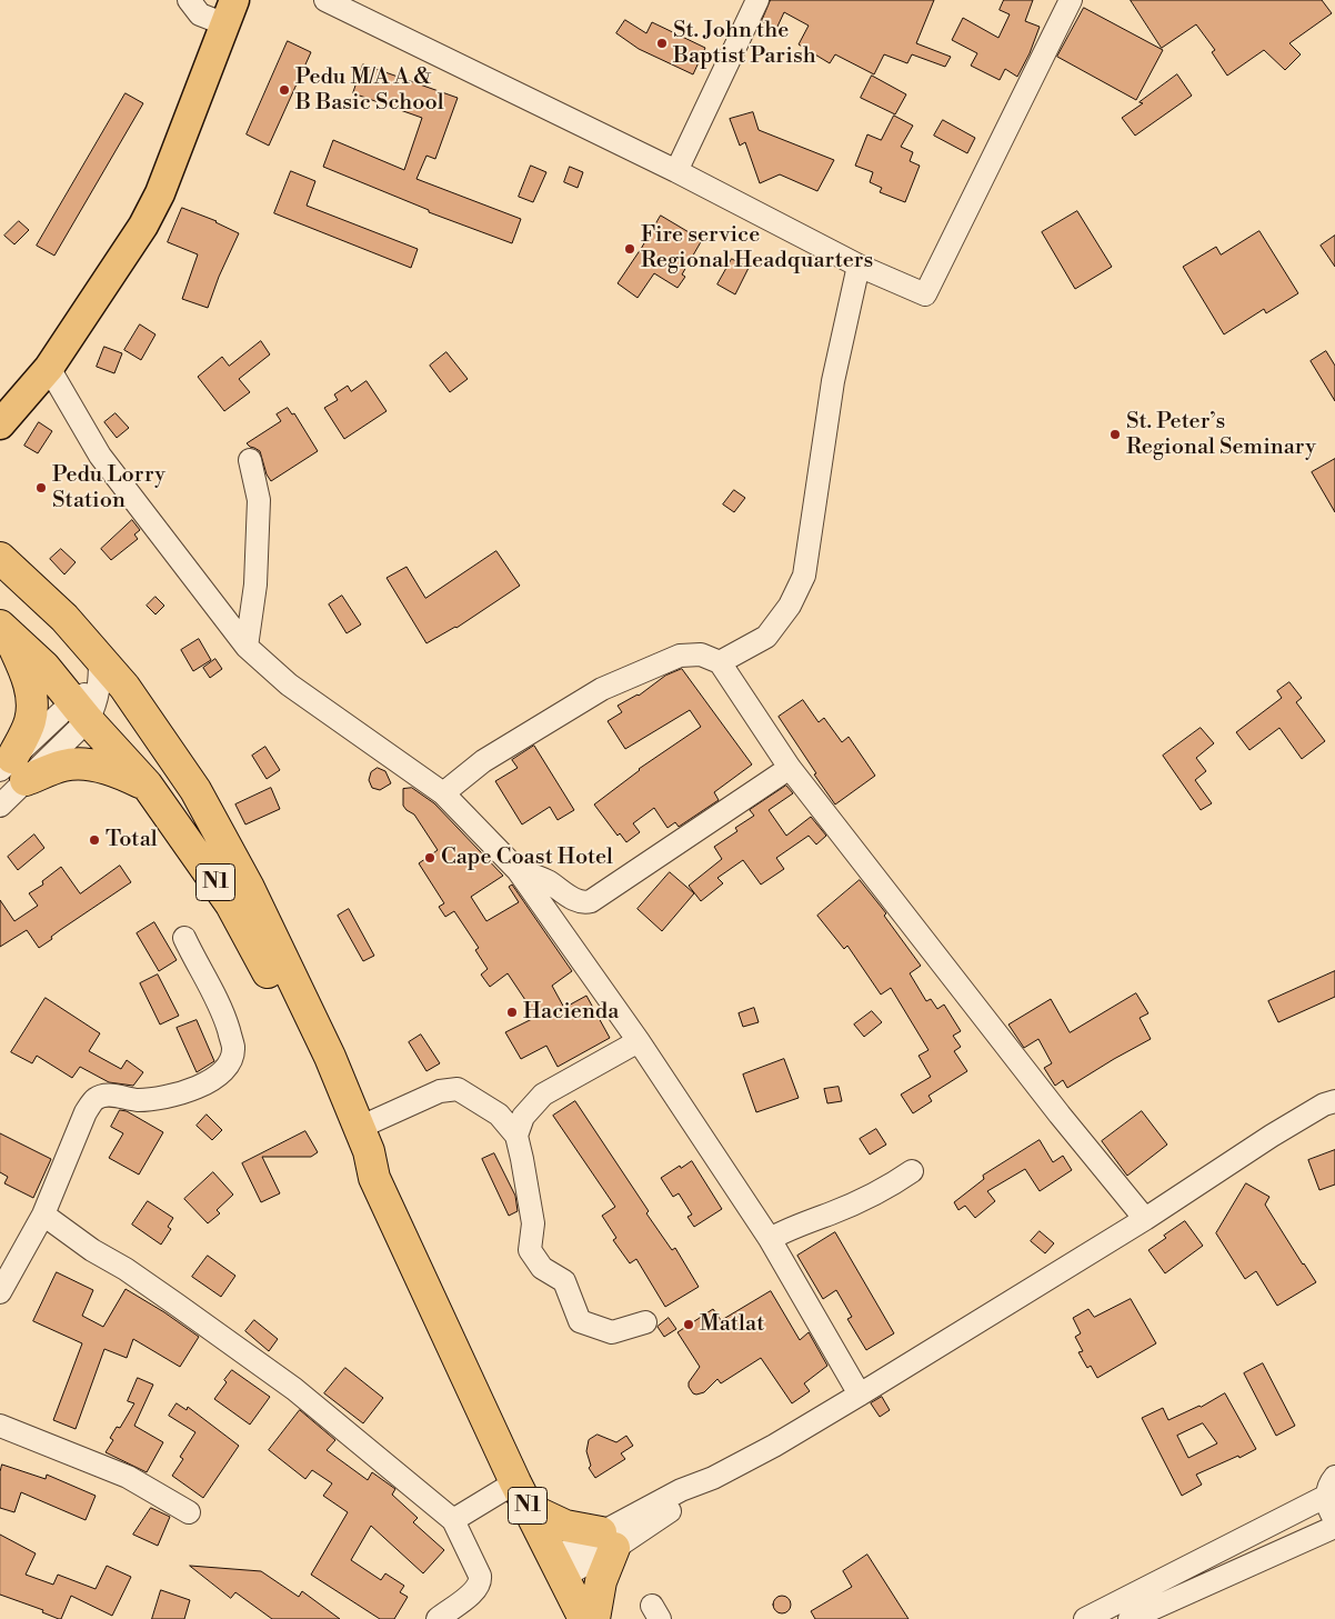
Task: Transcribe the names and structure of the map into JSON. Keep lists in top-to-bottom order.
{
  "streets": {
    "highway": ["N1"]
  },
  "places": [
    "St. John the Baptist Parish",
    "Pedu M/A A & B Basic School",
    "Fire service Regional Headquarters",
    "St. Peter’s Regional Seminary",
    "Pedu Lorry Station",
    "Total",
    "Cape Coast Hotel",
    "Hacienda",
    "Matlat"
  ]
}
